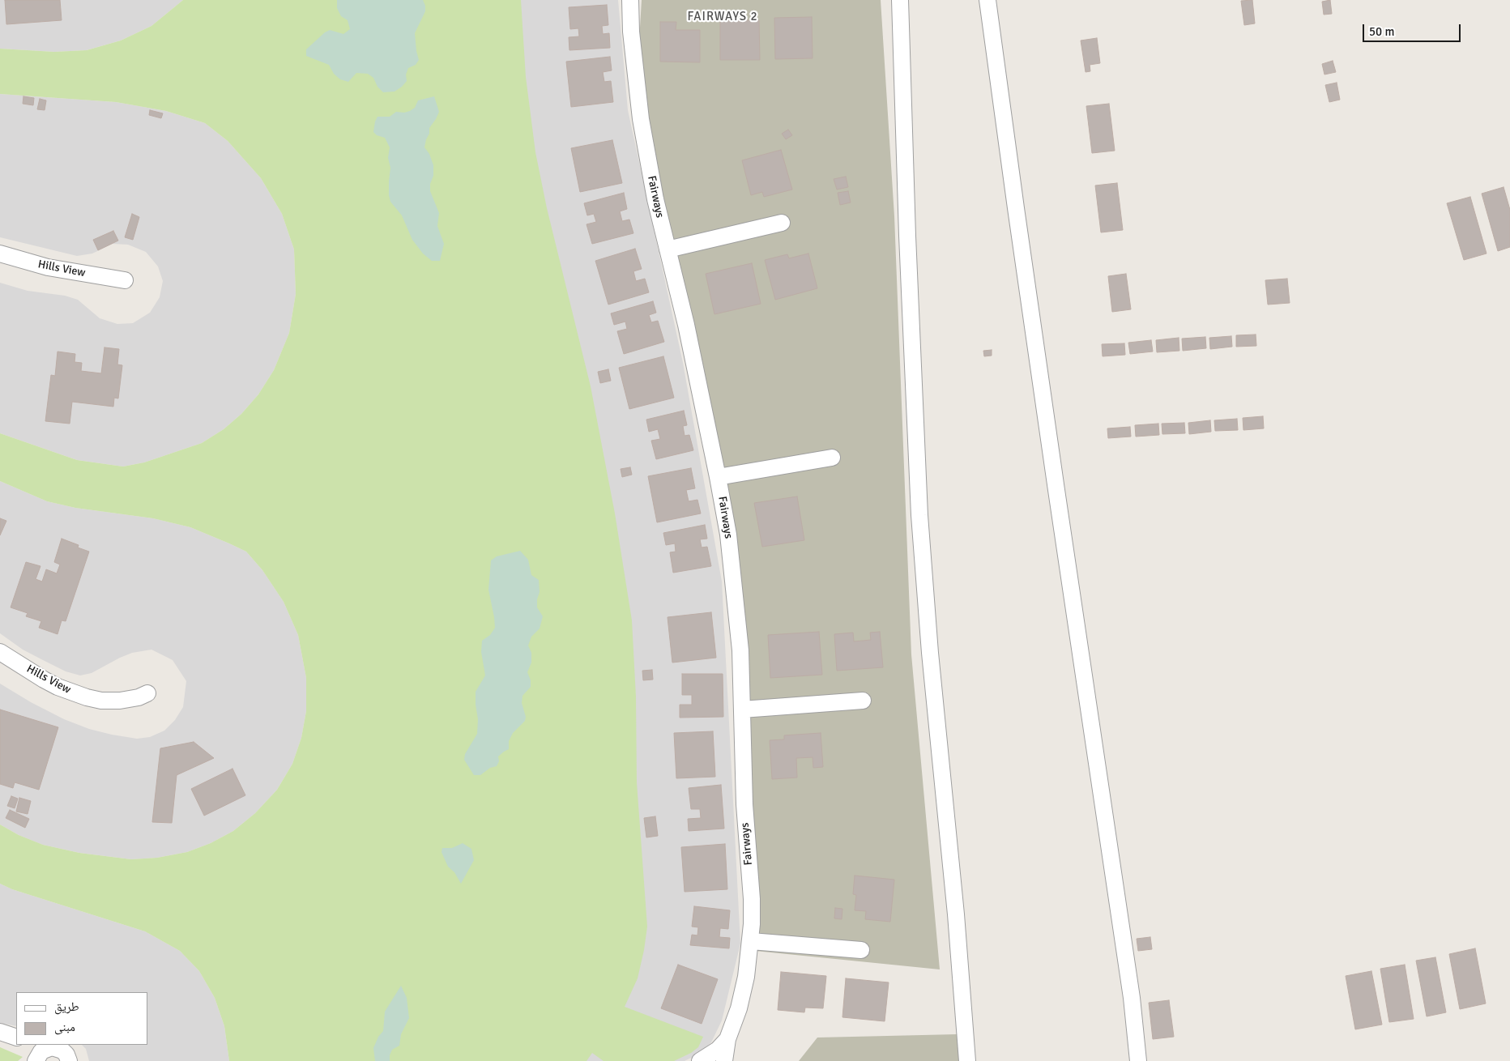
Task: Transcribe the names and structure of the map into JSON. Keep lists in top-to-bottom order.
{
  "streets": {
    "street": ["Fairways", "Hills View"]
  },
  "districts": ["FAIRWAYS 2"],
  "legend": ["طريق", "مبنى"],
  "scale_bar": "50 m"
}
